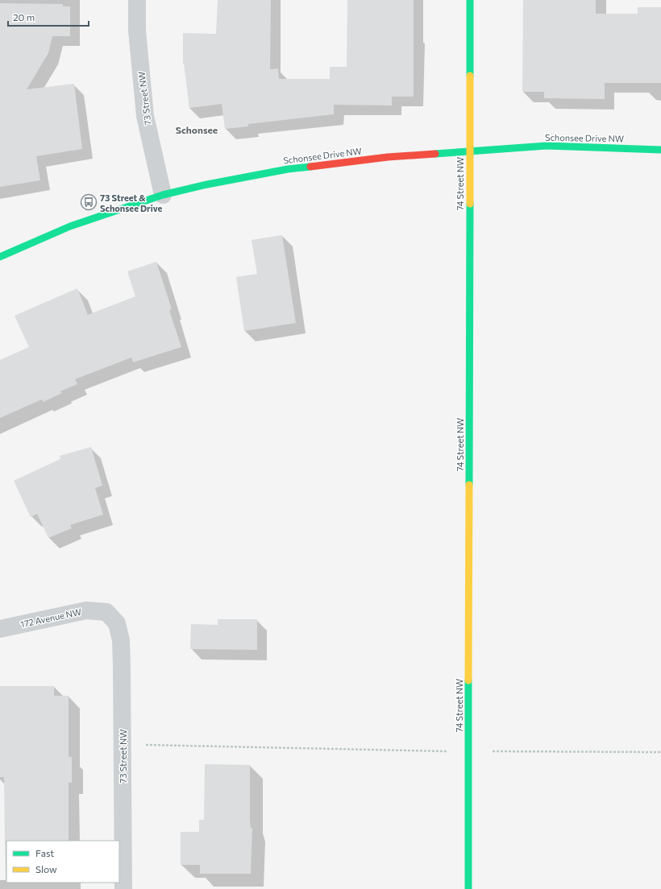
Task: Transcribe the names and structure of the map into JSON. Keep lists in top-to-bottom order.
{
  "streets": {
    "street": [
      "73 Street NW",
      "Schonsee Drive NW",
      "74 Street NW",
      "172 Avenue NW"
    ]
  },
  "crossings": [
    ["73 Street NW", "Schonsee Drive NW"],
    ["73 Street NW", "172 Avenue NW"],
    ["Schonsee Drive NW", "74 Street NW"]
  ],
  "districts": ["Schonsee"],
  "places": {
    "bus stop": ["73 Street & Schonsee Drive"]
  },
  "legend": ["Fast", "Slow"],
  "scale_bar": "20 m"
}
